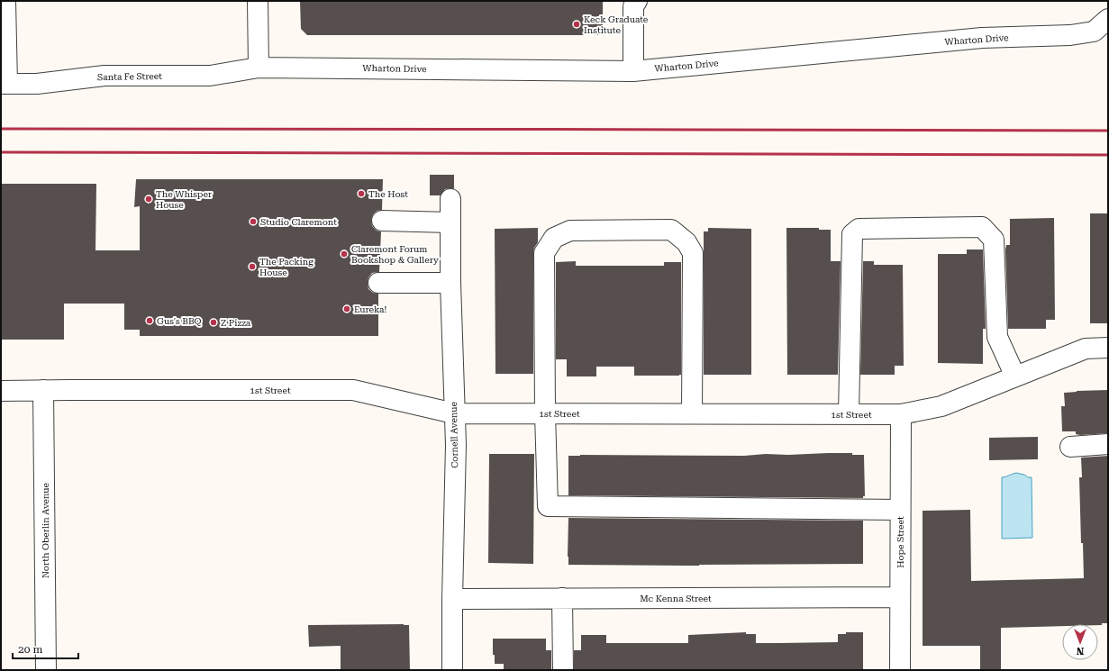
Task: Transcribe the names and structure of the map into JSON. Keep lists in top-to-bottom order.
{
  "streets": {
    "street": [
      "Wharton Drive",
      "Santa Fe Street",
      "1st Street",
      "Cornell Avenue",
      "North Oberlin Avenue",
      "Hope Street",
      "Mc Kenna Street"
    ]
  },
  "crossings": [
    ["Wharton Drive", "Santa Fe Street"],
    ["1st Street", "Cornell Avenue"],
    ["1st Street", "North Oberlin Avenue"],
    ["1st Street", "Hope Street"],
    ["Cornell Avenue", "Mc Kenna Street"],
    ["Hope Street", "Mc Kenna Street"]
  ],
  "places": [
    "Keck Graduate Institute",
    "The Host",
    "The Whisper House",
    "Studio Claremont",
    "Claremont Forum Bookshop & Gallery",
    "The Packing House",
    "Eureka!",
    "Gus's BBQ",
    "Z Pizza"
  ],
  "scale_bar": "20 m",
  "north": "bottom"
}
